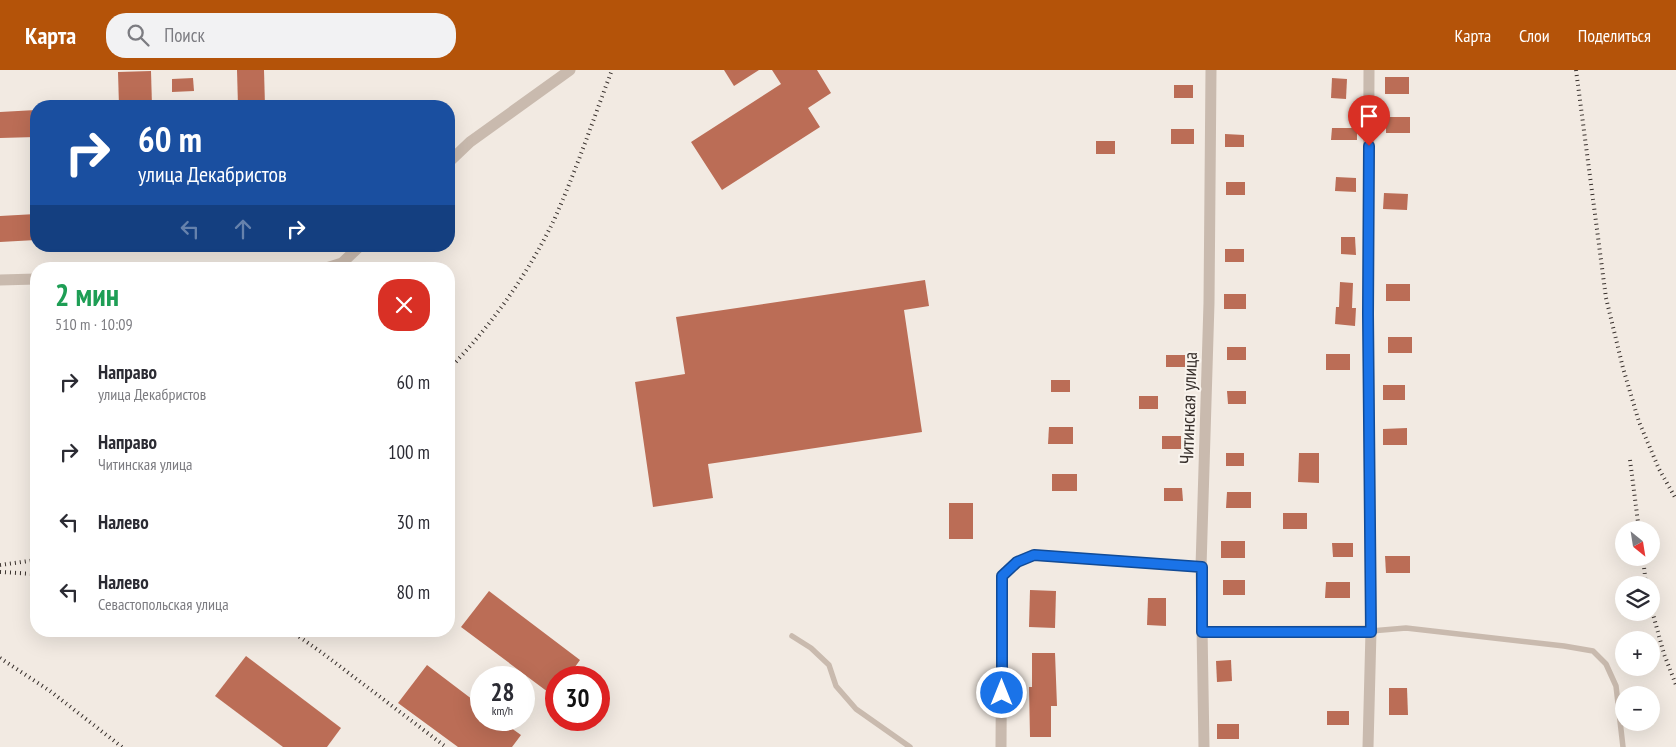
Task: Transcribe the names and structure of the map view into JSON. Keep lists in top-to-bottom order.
{
  "streets": {
    "street": ["Читинская улица"]
  },
  "north": "bottom right",
  "page": {
    "header": "Карта",
    "search": "Поиск",
    "nav": ["Карта", "Слои", "Поделиться"],
    "turn": ["60 m", "улица Декабристов"],
    "heading": ["2 мин", "510 m · 10:09"],
    "list": [
      {
        "name": "Направо",
        "note": "улица Декабристов",
        "value": "60 m"
      },
      {
        "name": "Направо",
        "note": "Читинская улица",
        "value": "100 m"
      },
      {
        "name": "Налево",
        "value": "30 m"
      },
      {
        "name": "Налево",
        "note": "Севастопольская улица",
        "value": "80 m"
      }
    ],
    "map_buttons": ["+", "−"],
    "speed": "28 km/h",
    "limit": "30"
  }
}
